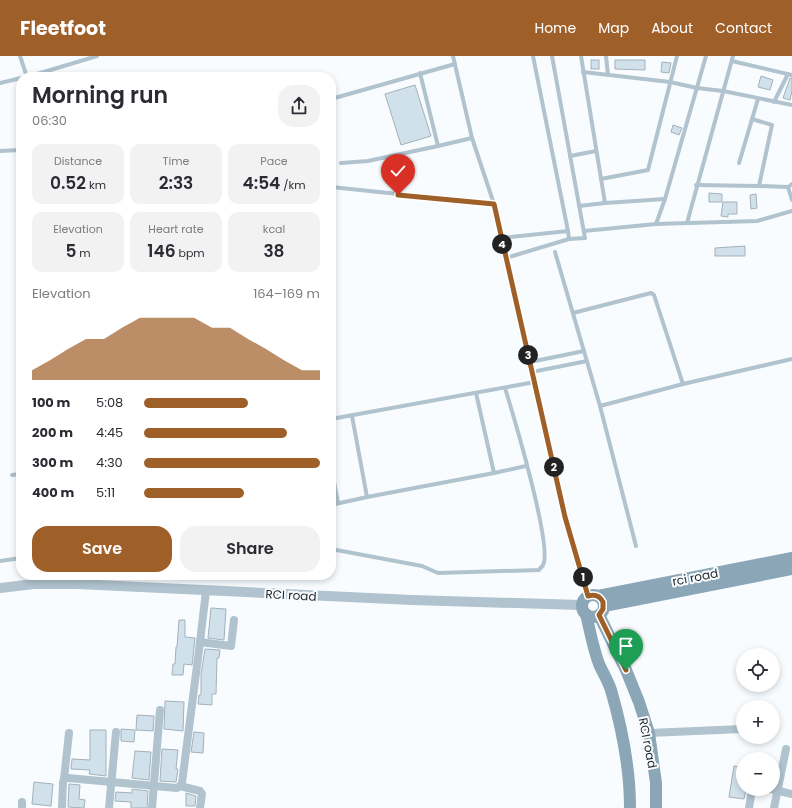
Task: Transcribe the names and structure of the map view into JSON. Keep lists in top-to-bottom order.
{
  "streets": {
    "main road": ["rci road", "RCI road"]
  },
  "crossings": [
    ["rci road", "RCI road"]
  ],
  "page": {
    "header": "Fleetfoot",
    "nav": [
      "Home",
      "Map",
      "About",
      "Contact"
    ],
    "heading": ["Morning run", "06:30"],
    "stats": [
      ["Distance", "0.52 km"],
      ["Time", "2:33"],
      ["Pace", "4:54 /km"],
      ["Elevation", "5 m"],
      ["Heart rate", "146 bpm"],
      ["kcal", "38"]
    ],
    "pins": [
      "4",
      "3",
      "2",
      "1"
    ],
    "chart": ["Elevation", "164–169 m"],
    "list": [
      {
        "name": "100 m",
        "note": "5:08"
      },
      {
        "name": "200 m",
        "note": "4:45"
      },
      {
        "name": "300 m",
        "note": "4:30"
      },
      {
        "name": "400 m",
        "note": "5:11"
      }
    ],
    "buttons": ["Save", "Share"],
    "map_buttons": ["+", "−"]
  }
}
